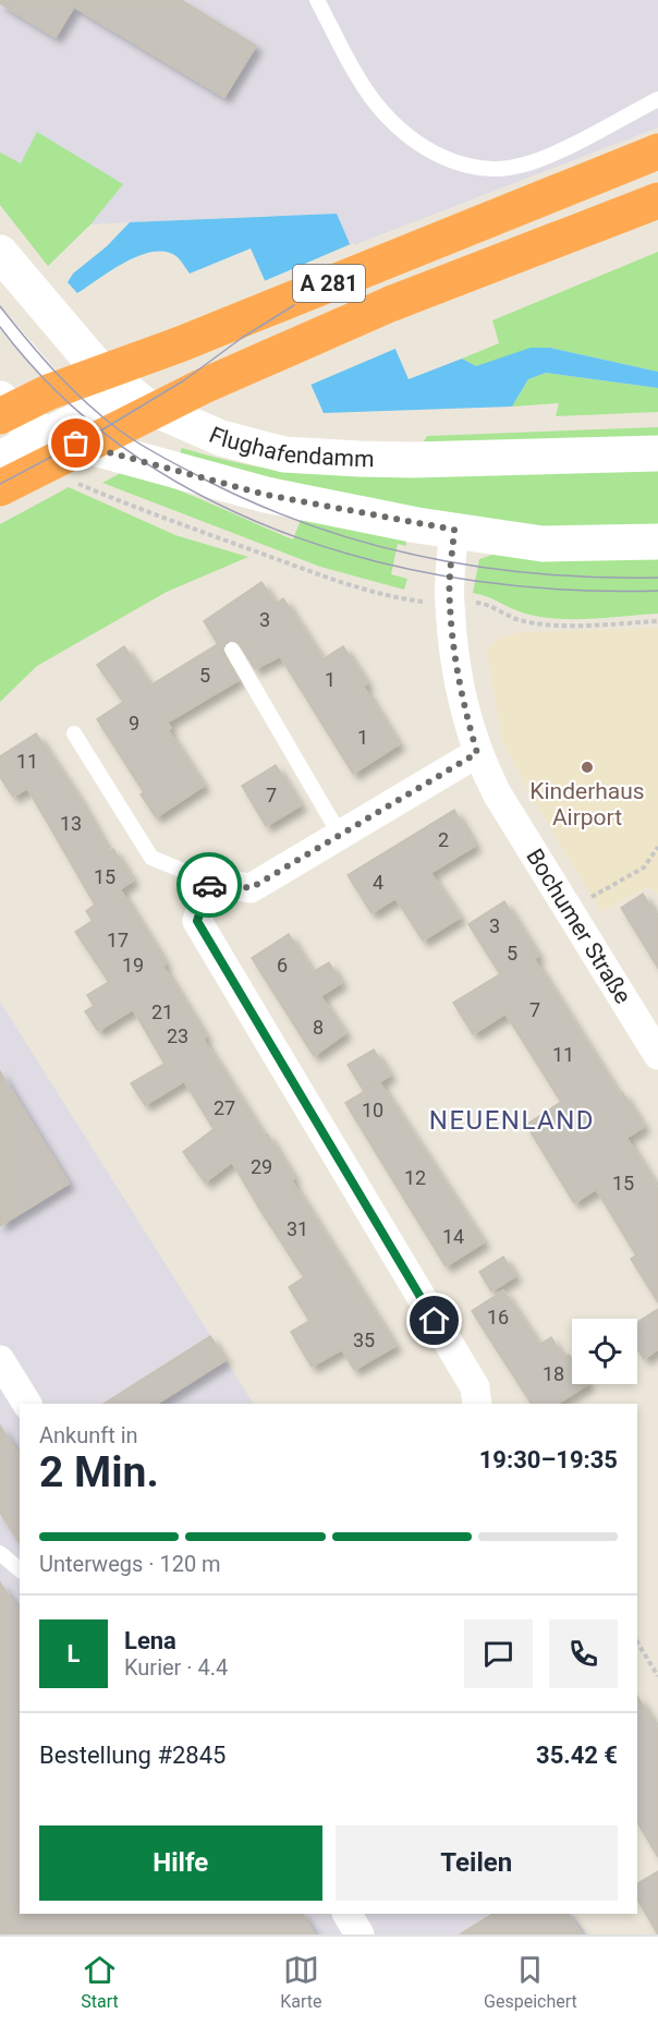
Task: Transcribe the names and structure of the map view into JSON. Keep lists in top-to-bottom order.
{
  "streets": {
    "highway": ["A 281"],
    "main road": ["Flughafendamm"],
    "street": ["Bochumer Straße"]
  },
  "crossings": [
    ["Flughafendamm", "Bochumer Straße"]
  ],
  "districts": ["NEUENLAND"],
  "places": ["Kinderhaus Airport"],
  "house_numbers": [
    "3",
    "5",
    "1",
    "9",
    "1",
    "11",
    "7",
    "13",
    "2",
    "15",
    "4",
    "3",
    "17",
    "5",
    "19",
    "6",
    "7",
    "21",
    "8",
    "23",
    "11",
    "27",
    "10",
    "29",
    "12",
    "15",
    "31",
    "14",
    "16",
    "35",
    "18"
  ],
  "page": {
    "heading": ["2 Min.", "Ankunft in", "19:30–19:35"],
    "panel": [
      "Lena",
      "Kurier · 4.4",
      "Bestellung #2845",
      "35.42 €"
    ],
    "bar": "Unterwegs · 120 m",
    "round": "L",
    "buttons": ["Hilfe", "Teilen"],
    "tabs": ["Start", "Karte", "Gespeichert"]
  }
}
